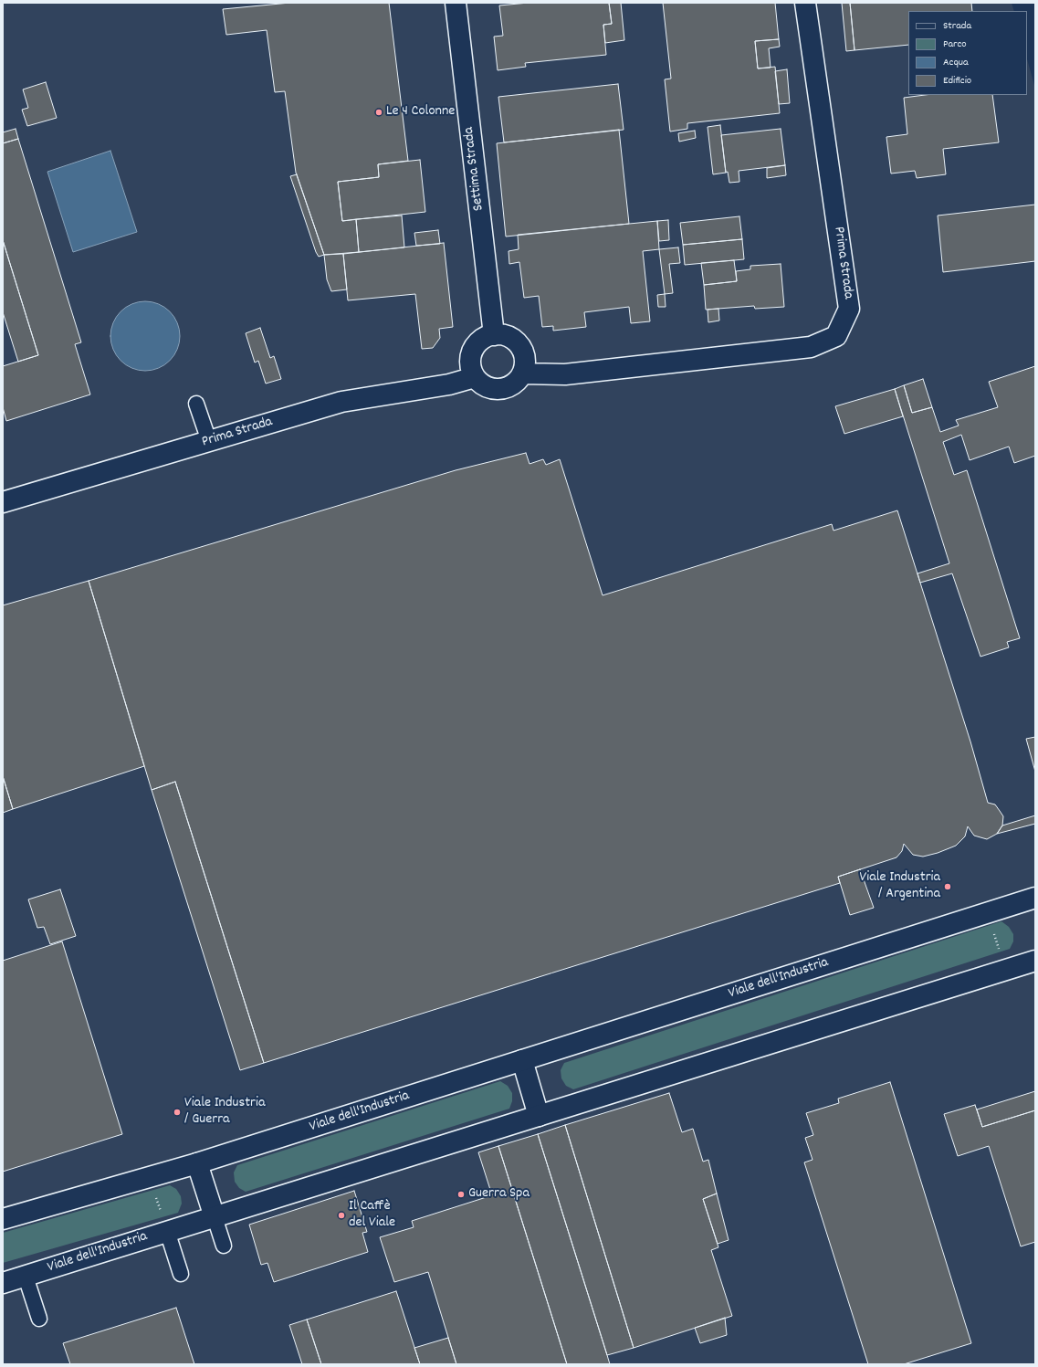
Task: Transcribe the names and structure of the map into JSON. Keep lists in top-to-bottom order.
{
  "streets": {
    "street": ["Settima Strada", "Prima Strada", "Viale dell'Industria"]
  },
  "crossings": [
    ["Settima Strada", "Prima Strada"]
  ],
  "places": [
    "Le 4 Colonne",
    "Viale Industria / Argentina",
    "Viale Industria / Guerra",
    "Guerra Spa",
    "Il Caffè del Viale"
  ],
  "legend": [
    "Strada",
    "Parco",
    "Acqua",
    "Edificio"
  ]
}
